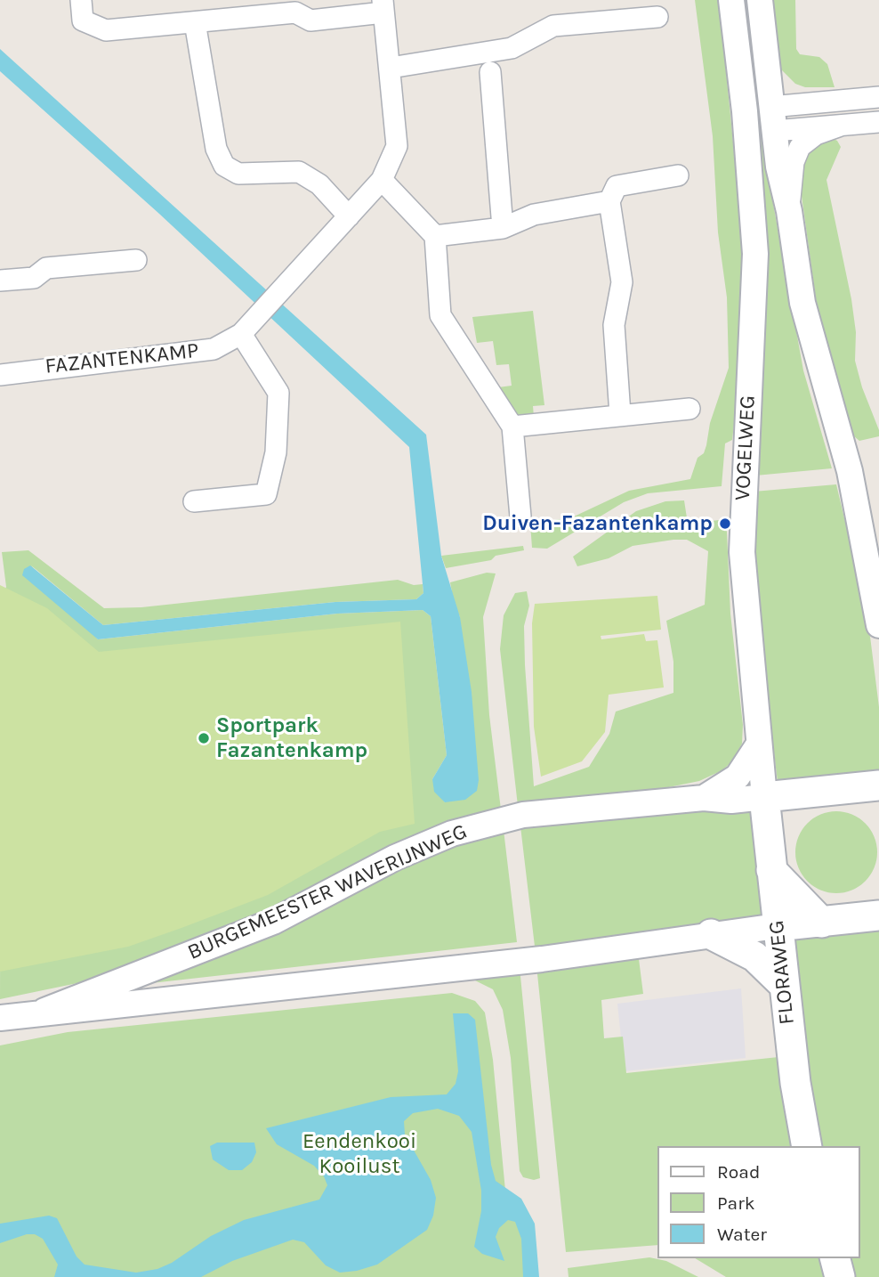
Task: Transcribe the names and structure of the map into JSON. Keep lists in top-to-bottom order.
{
  "streets": {
    "main road": ["BURGEMEESTER WAVERIJNWEG", "FLORAWEG"],
    "street": ["FAZANTENKAMP", "VOGELWEG"]
  },
  "crossings": [
    ["VOGELWEG", "BURGEMEESTER WAVERIJNWEG"],
    ["VOGELWEG", "FLORAWEG"],
    ["BURGEMEESTER WAVERIJNWEG", "FLORAWEG"]
  ],
  "parks": ["Eendenkooi Kooilust"],
  "places": ["Duiven-Fazantenkamp", "Sportpark Fazantenkamp"],
  "legend": ["Road", "Park", "Water"]
}
